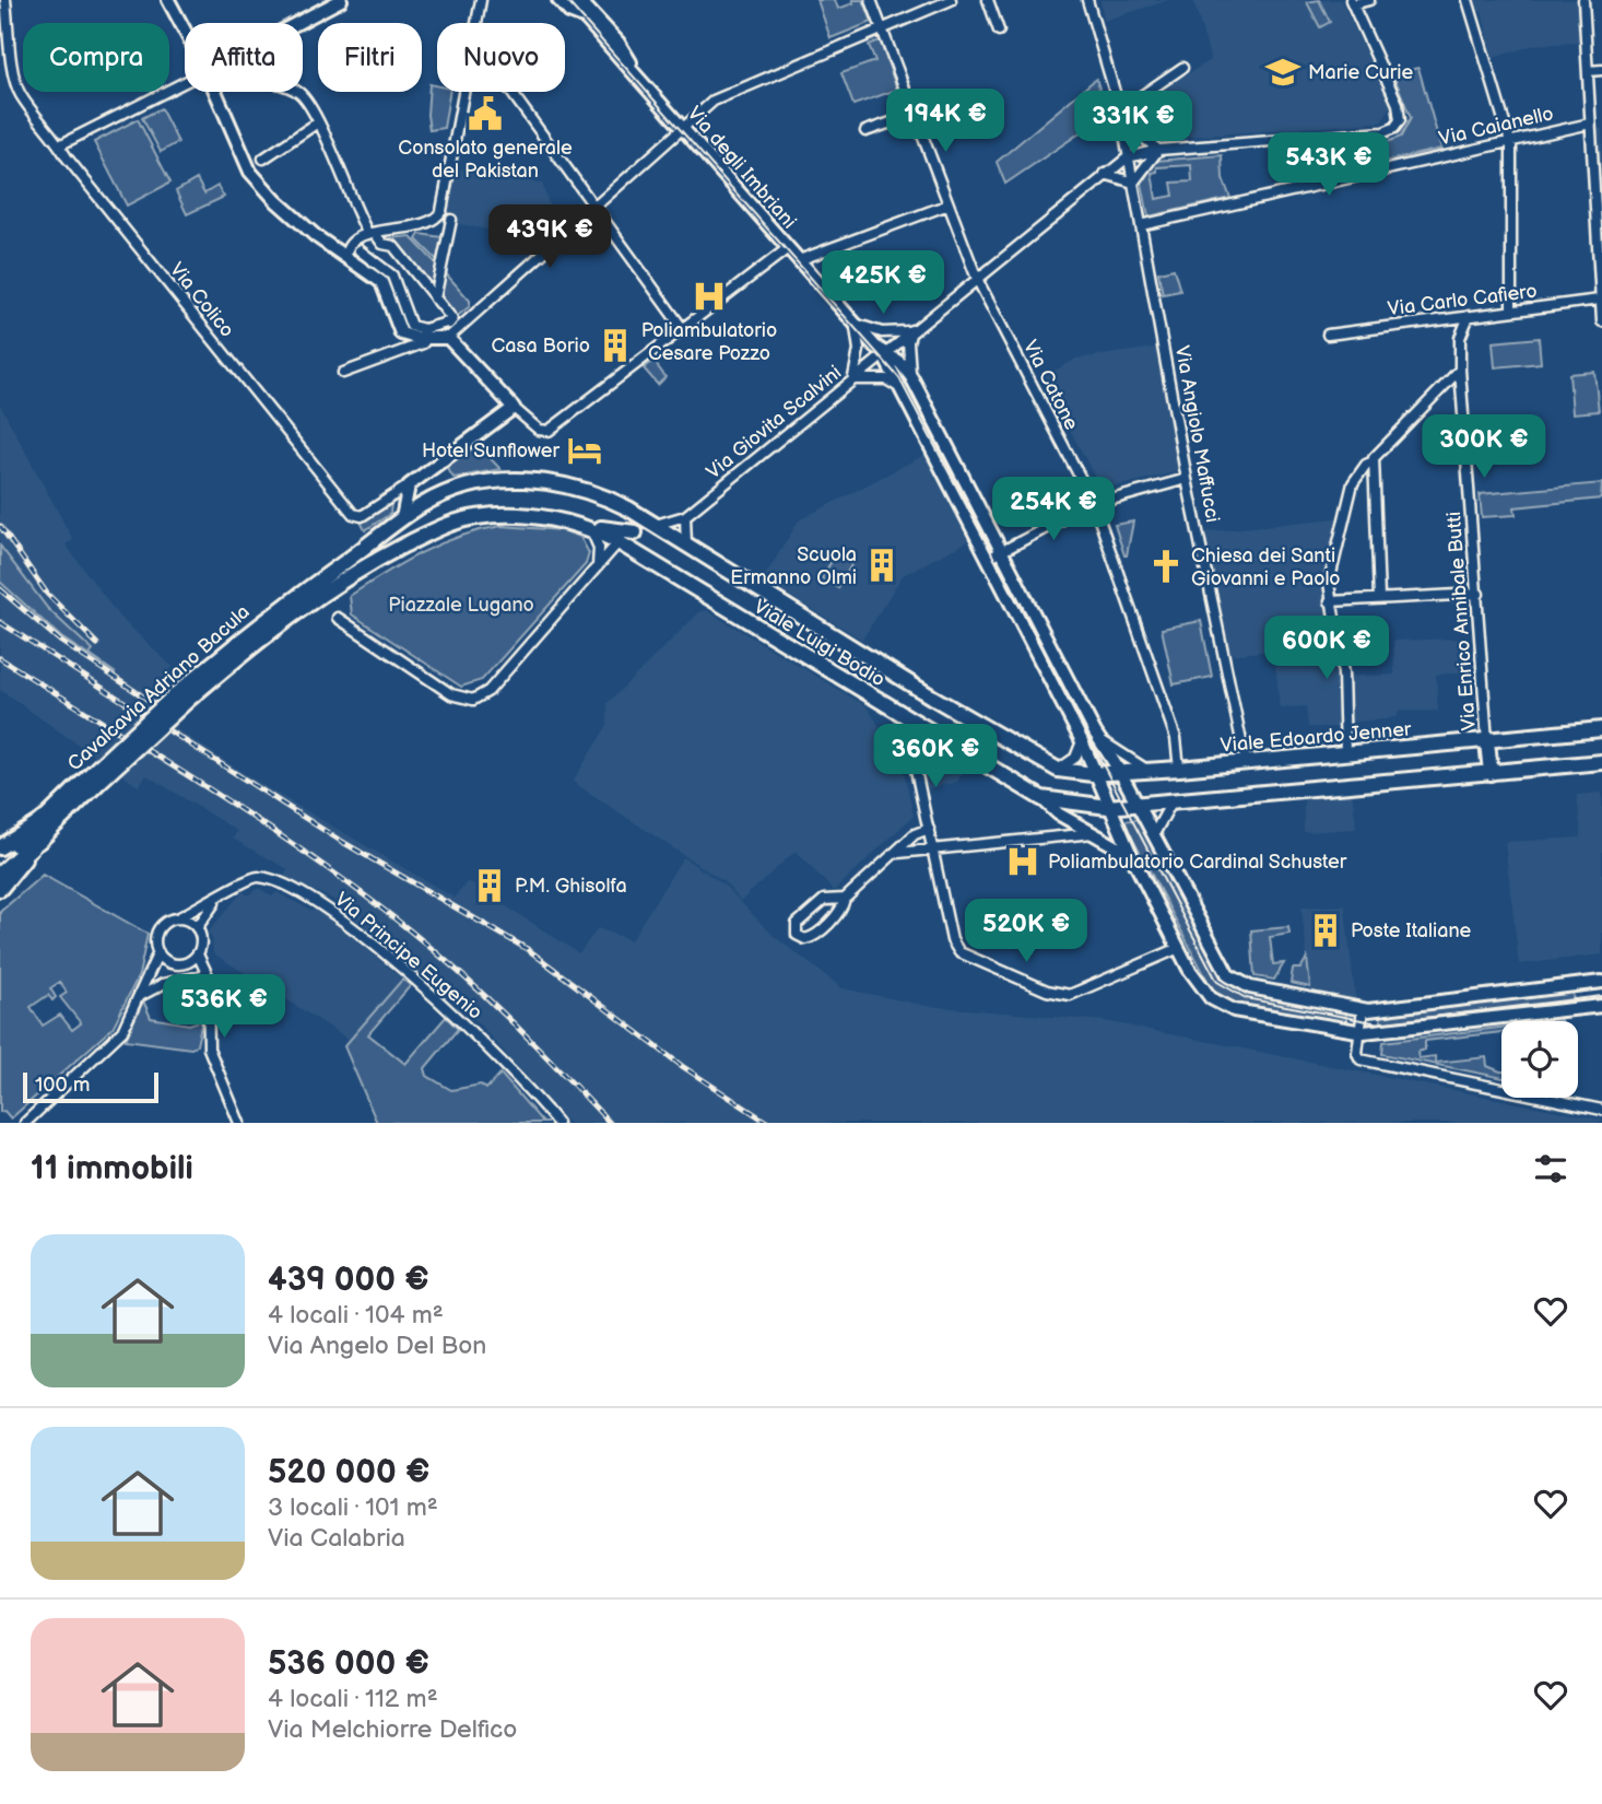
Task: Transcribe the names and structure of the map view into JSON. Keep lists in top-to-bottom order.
{
  "streets": {
    "highway": ["Cavalcavia Adriano Bacula"],
    "main road": ["Viale Luigi Bodio", "Viale Edoardo Jenner"],
    "street": [
      "Via Caianello",
      "Via degli Imbriani",
      "Via Colico",
      "Via Carlo Cafiero",
      "Via Catone",
      "Via Giovita Scalvini",
      "Via Angiolo Maffucci",
      "Via Enrico Annibale Butti",
      "Via Principe Eugenio"
    ]
  },
  "crossings": [
    ["Via Caianello", "Via Angiolo Maffucci"],
    ["Via degli Imbriani", "Via Giovita Scalvini"],
    ["Via degli Imbriani", "Viale Edoardo Jenner"],
    ["Via Carlo Cafiero", "Via Enrico Annibale Butti"],
    ["Via Catone", "Via Giovita Scalvini"],
    ["Via Catone", "Viale Edoardo Jenner"],
    ["Via Giovita Scalvini", "Via Angiolo Maffucci"],
    ["Via Giovita Scalvini", "Viale Luigi Bodio"],
    ["Via Angiolo Maffucci", "Viale Edoardo Jenner"],
    ["Via Enrico Annibale Butti", "Viale Edoardo Jenner"],
    ["Viale Luigi Bodio", "Viale Edoardo Jenner"]
  ],
  "parks": ["Piazzale Lugano"],
  "places": {
    "school or university": ["Marie Curie"],
    "public building": ["Consolato generale del Pakistan"],
    "hospital": ["Poliambulatorio Cesare Pozzo", "Poliambulatorio Cardinal Schuster"],
    "building": [
      "Casa Borio",
      "Scuola Ermanno Olmi",
      "P.M. Ghisolfa",
      "Poste Italiane"
    ],
    "hotel": ["Hotel Sunflower"],
    "church": ["Chiesa dei Santi Giovanni e Paolo"]
  },
  "scale_bar": "100 m",
  "page": {
    "chip": [
      "Compra",
      "Affitta",
      "Filtri",
      "Nuovo"
    ],
    "price": [
      "194K €",
      "331K €",
      "543K €",
      "439K €",
      "425K €",
      "300K €",
      "254K €",
      "600K €",
      "360K €",
      "520K €",
      "536K €"
    ],
    "scale": "100 m",
    "heading": "11 immobili",
    "list": [
      {
        "name": "439 000 €",
        "note": "4 locali · 104 m² · Via Angelo Del Bon"
      },
      {
        "name": "520 000 €",
        "note": "3 locali · 101 m² · Via Calabria"
      },
      {
        "name": "536 000 €",
        "note": "4 locali · 112 m² · Via Melchiorre Delfico"
      }
    ]
  }
}
